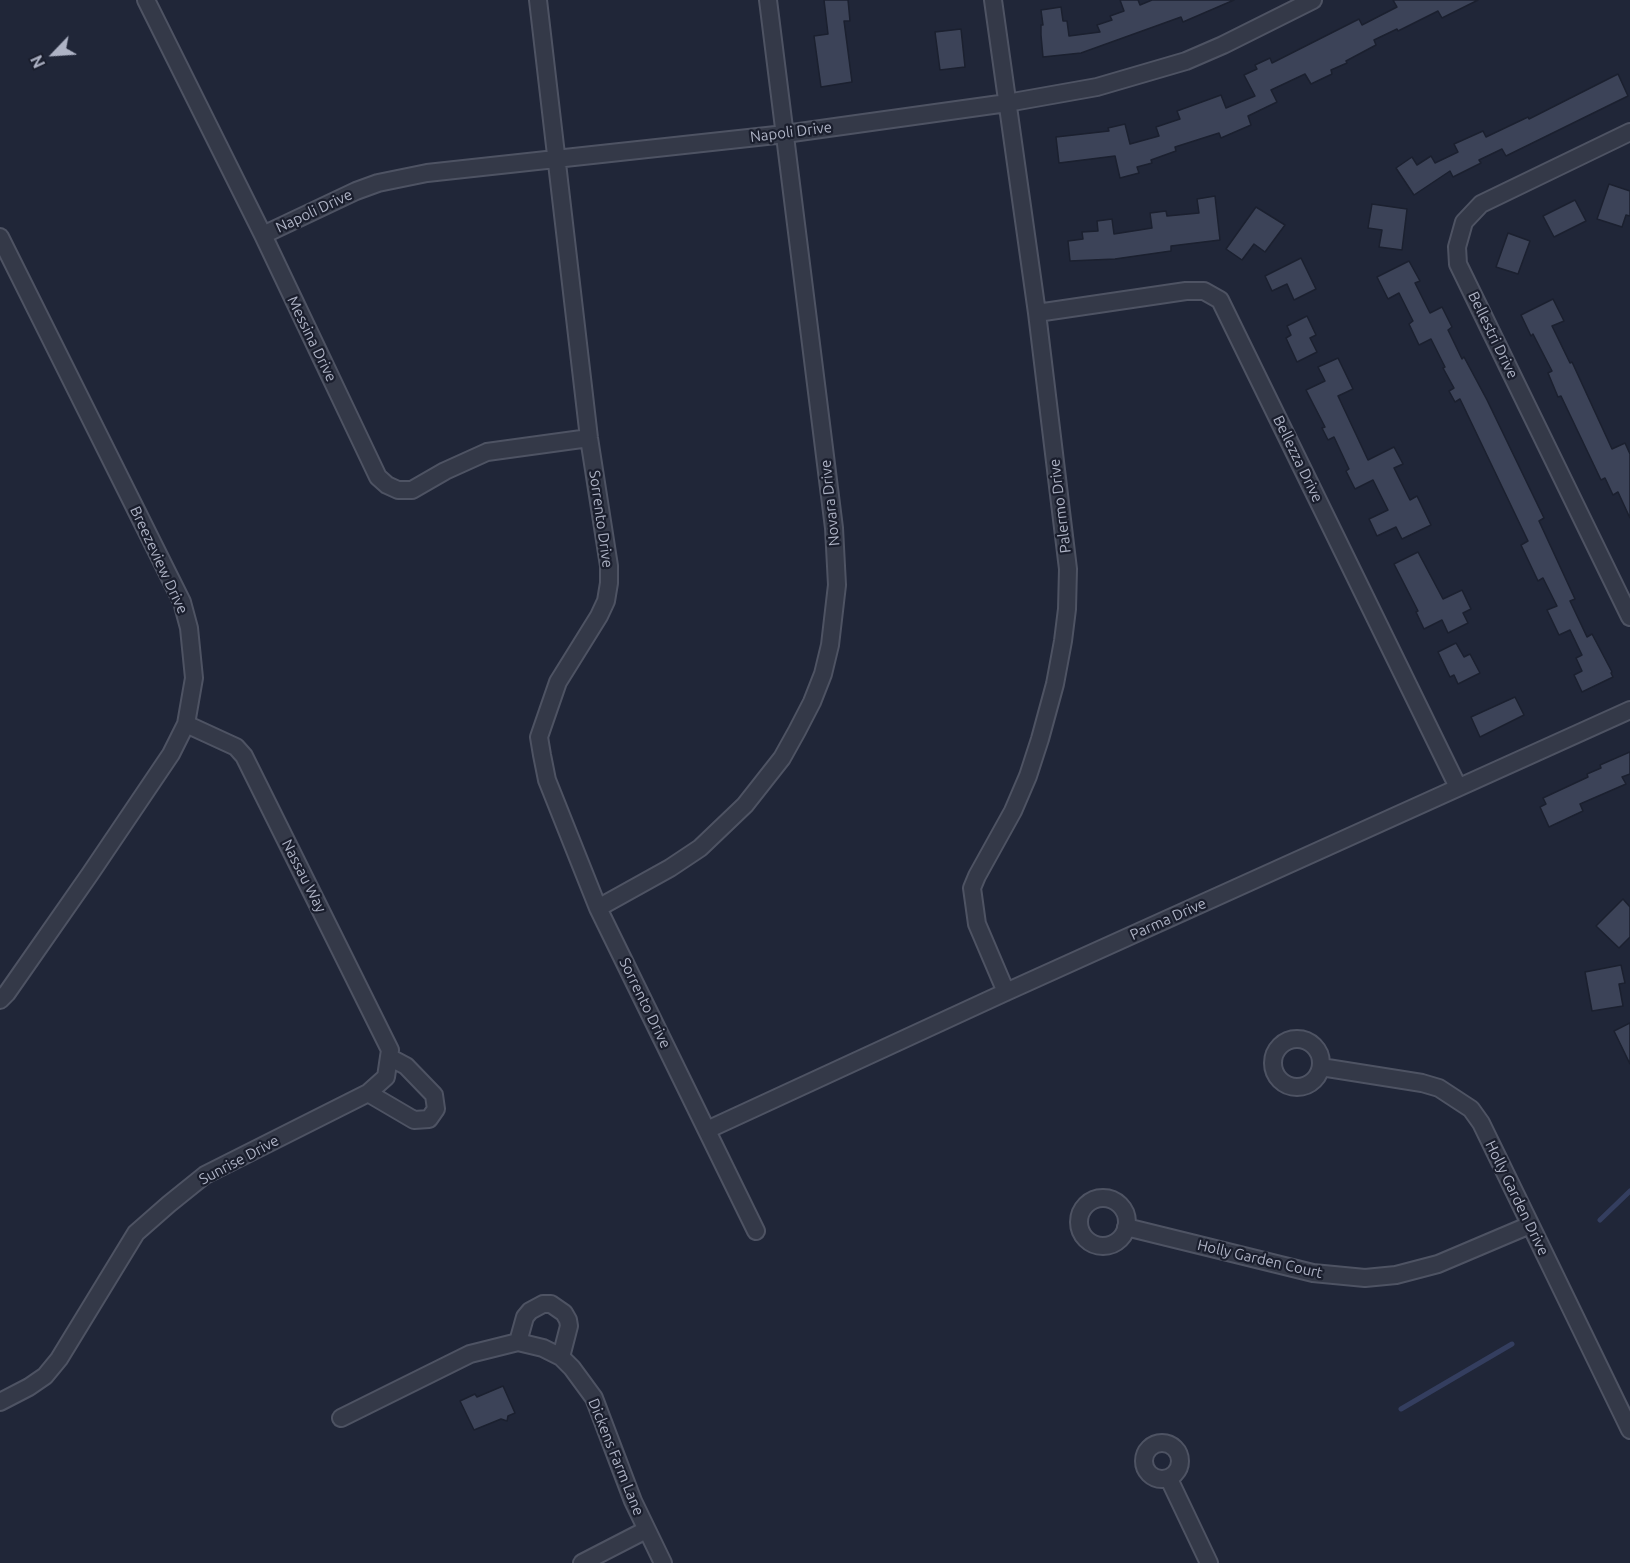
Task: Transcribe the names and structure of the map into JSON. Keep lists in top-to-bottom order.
{
  "streets": {
    "street": [
      "Napoli Drive",
      "Bellestri Drive",
      "Messina Drive",
      "Bellezza Drive",
      "Novara Drive",
      "Palermo Drive",
      "Sorrento Drive",
      "Breezeview Drive",
      "Nassau Way",
      "Parma Drive",
      "Sunrise Drive",
      "Holly Garden Drive",
      "Holly Garden Court",
      "Dickens Farm Lane"
    ]
  },
  "crossings": [
    ["Napoli Drive", "Messina Drive"],
    ["Napoli Drive", "Novara Drive"],
    ["Napoli Drive", "Palermo Drive"],
    ["Napoli Drive", "Sorrento Drive"],
    ["Messina Drive", "Sorrento Drive"],
    ["Bellezza Drive", "Palermo Drive"],
    ["Bellezza Drive", "Parma Drive"],
    ["Novara Drive", "Sorrento Drive"],
    ["Palermo Drive", "Parma Drive"],
    ["Sorrento Drive", "Parma Drive"],
    ["Breezeview Drive", "Nassau Way"],
    ["Nassau Way", "Sunrise Drive"],
    ["Holly Garden Drive", "Holly Garden Court"]
  ],
  "north": "bottom left"
}
